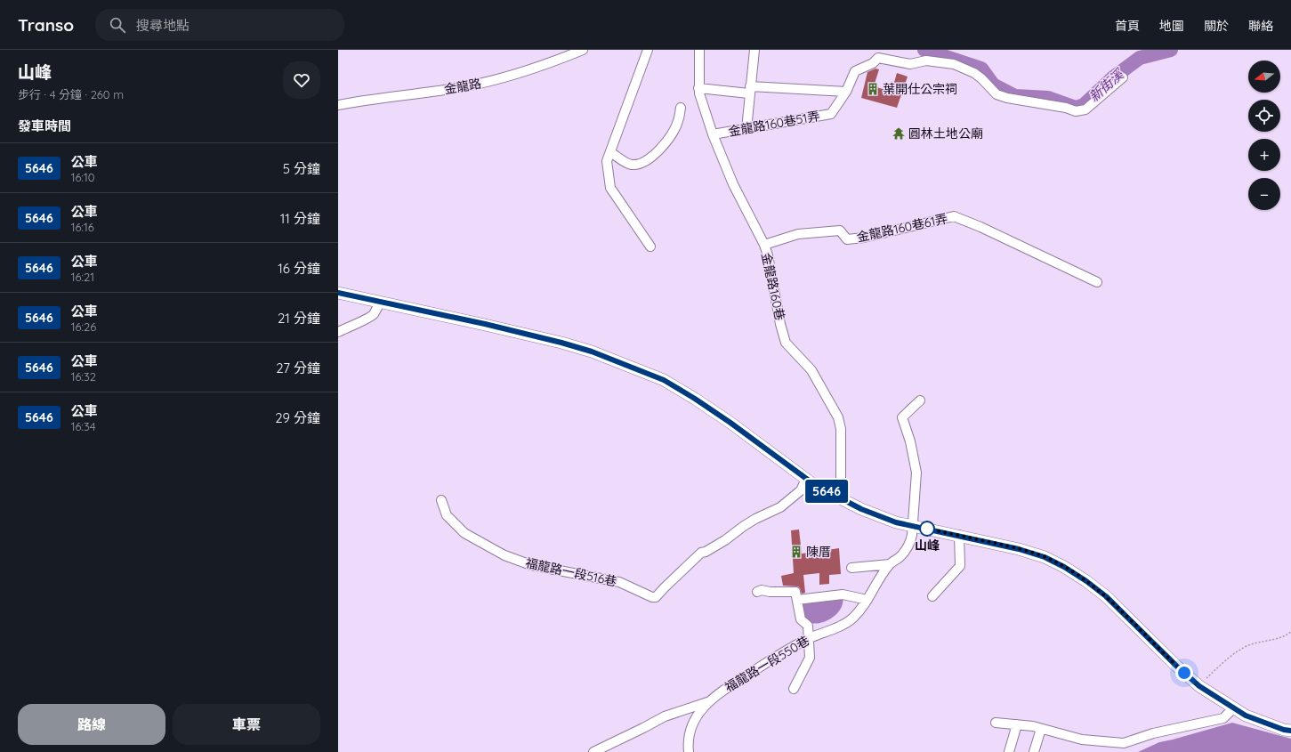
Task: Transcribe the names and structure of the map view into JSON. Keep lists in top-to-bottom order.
{
  "streets": {
    "street": [
      "金龍路",
      "金龍路160巷51弄",
      "金龍路160巷61弄",
      "金龍路160巷",
      "福龍路一段516巷",
      "福龍路一段550巷"
    ]
  },
  "crossings": [
    ["金龍路160巷51弄", "金龍路160巷"],
    ["金龍路160巷61弄", "金龍路160巷"]
  ],
  "water": ["新街溪"],
  "places": {
    "building": ["葉開仕公宗祠", "陳厝"],
    "temple": ["圓林土地公廟"],
    "other": ["山峰"]
  },
  "lines": ["bus line 5646"],
  "north": "left",
  "page": {
    "header": "Transo",
    "search": "搜尋地點",
    "nav": [
      "首頁",
      "地圖",
      "關於",
      "聯絡"
    ],
    "heading": [
      ["山峰", "步行 · 4 分鐘 · 260 m"],
      "發車時間"
    ],
    "on_map": "5646",
    "map_buttons": ["+", "−"],
    "list": [
      {
        "mark": "5646",
        "name": "公車",
        "note": "16:10",
        "value": "5 分鐘"
      },
      {
        "mark": "5646",
        "name": "公車",
        "note": "16:16",
        "value": "11 分鐘"
      },
      {
        "mark": "5646",
        "name": "公車",
        "note": "16:21",
        "value": "16 分鐘"
      },
      {
        "mark": "5646",
        "name": "公車",
        "note": "16:26",
        "value": "21 分鐘"
      },
      {
        "mark": "5646",
        "name": "公車",
        "note": "16:32",
        "value": "27 分鐘"
      },
      {
        "mark": "5646",
        "name": "公車",
        "note": "16:34",
        "value": "29 分鐘"
      }
    ],
    "buttons": ["路線", "車票"]
  }
}
